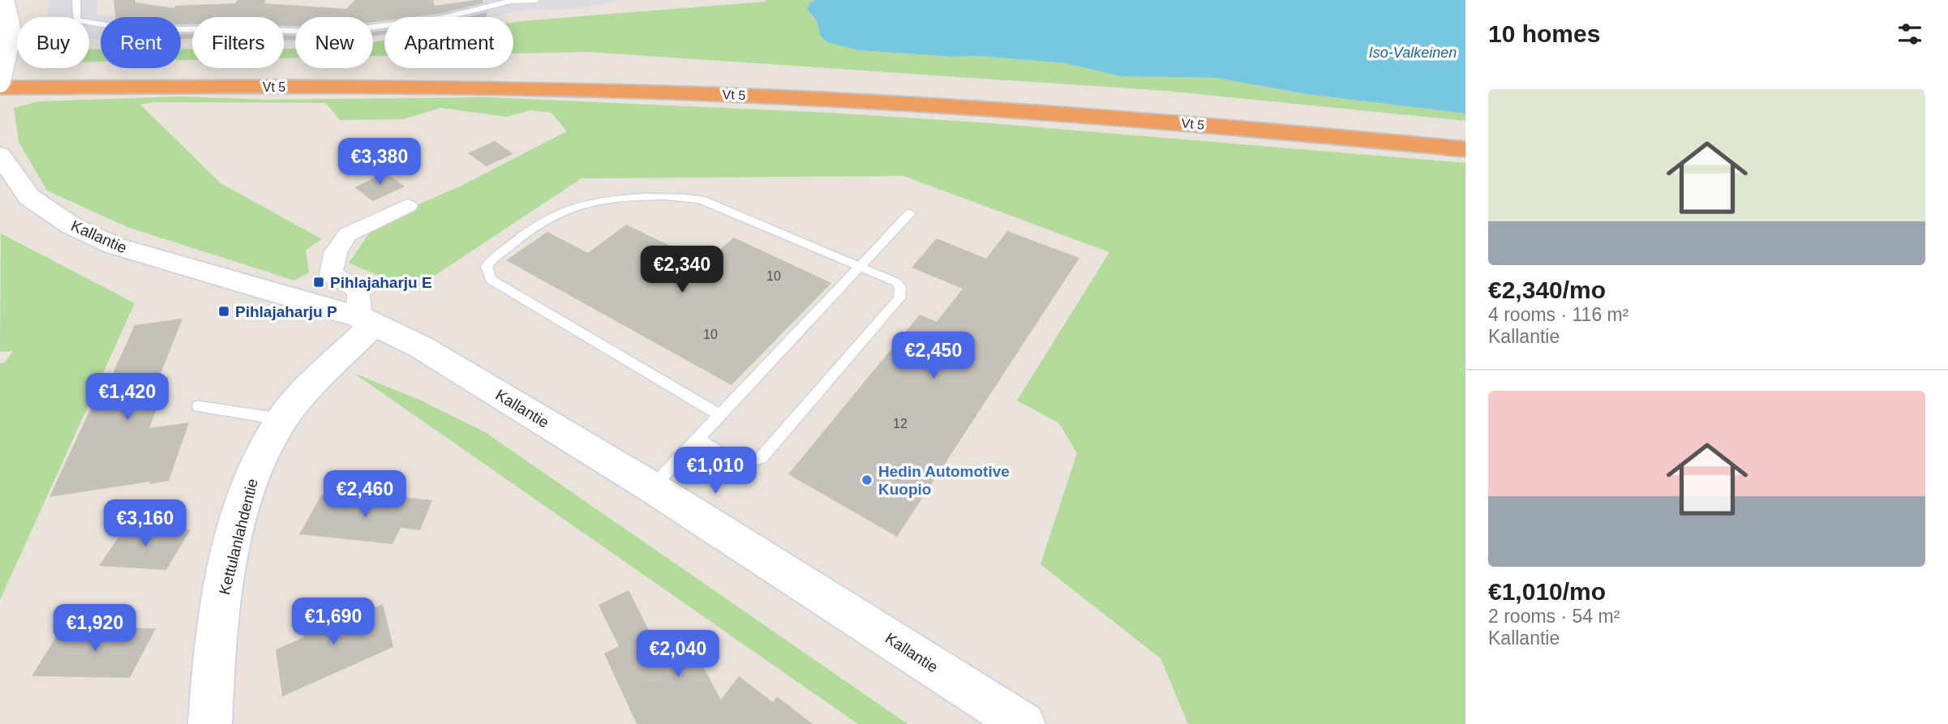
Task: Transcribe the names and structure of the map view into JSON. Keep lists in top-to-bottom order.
{
  "streets": {
    "highway": ["Vt 5"],
    "main road": ["Kallantie", "Kettulanlahdentie"]
  },
  "crossings": [
    ["Kallantie", "Kettulanlahdentie"]
  ],
  "water": ["Iso-Valkeinen"],
  "places": {
    "transit": ["Pihlajaharju E", "Pihlajaharju P"],
    "other": ["Hedin Automotive Kuopio"]
  },
  "house_numbers": ["10", "10", "12"],
  "page": {
    "heading": "10 homes",
    "chip": [
      "Buy",
      "Rent",
      "Filters",
      "New",
      "Apartment"
    ],
    "list": [
      {
        "name": "€2,340/mo",
        "note": "4 rooms · 116 m² · Kallantie"
      },
      {
        "name": "€1,010/mo",
        "note": "2 rooms · 54 m² · Kallantie"
      }
    ],
    "price": [
      "€3,380",
      "€2,340",
      "€2,450",
      "€1,420",
      "€1,010",
      "€2,460",
      "€3,160",
      "€1,690",
      "€1,920",
      "€2,040"
    ]
  }
}
